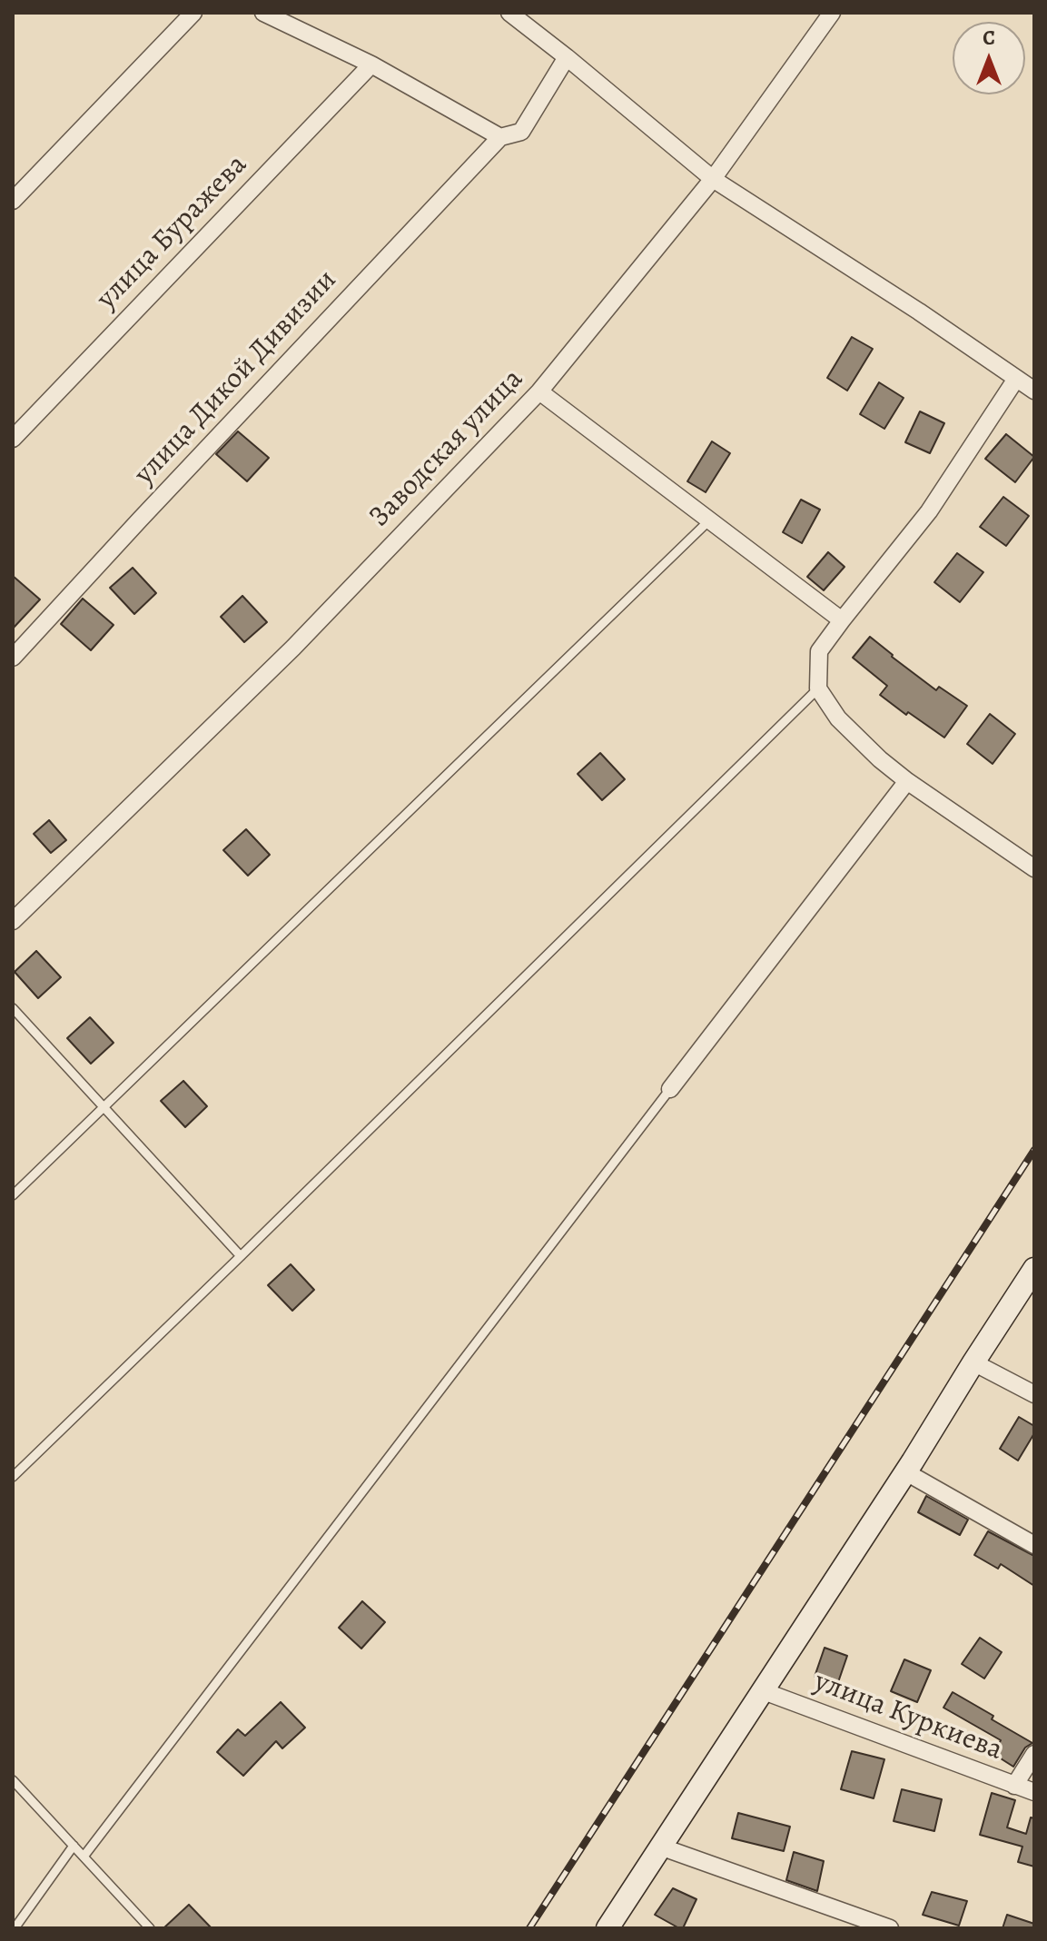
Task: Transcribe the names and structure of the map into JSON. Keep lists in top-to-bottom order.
{
  "streets": {
    "street": [
      "улица Буражева",
      "улица Дикой Дивизии",
      "Заводская улица",
      "улица Куркиева"
    ]
  },
  "north": "top"
}
